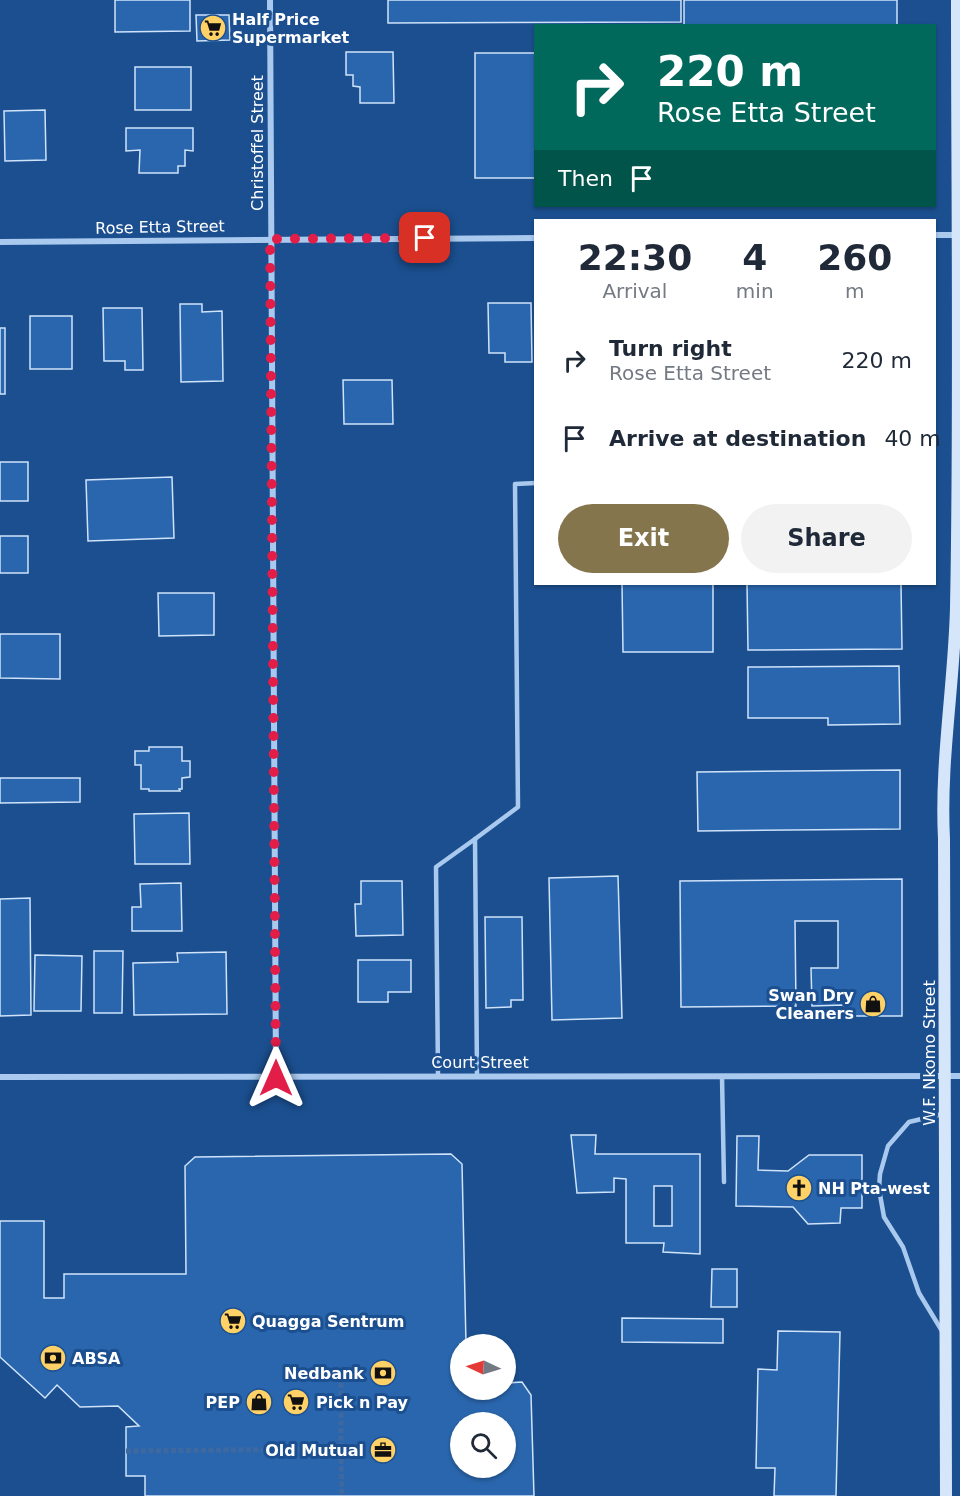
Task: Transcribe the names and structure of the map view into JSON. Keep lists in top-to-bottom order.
{
  "streets": {
    "main road": ["W.F. Nkomo Street"],
    "street": ["Christoffel Street", "Rose Etta Street", "Court Street"]
  },
  "crossings": [
    ["Christoffel Street", "Rose Etta Street"],
    ["Christoffel Street", "Court Street"],
    ["W.F. Nkomo Street", "Court Street"]
  ],
  "places": {
    "supermarket": ["Half Price Supermarket", "Quagga Sentrum", "Pick n Pay"],
    "shop": ["Swan Dry Cleaners", "PEP"],
    "church": ["NH Pta-west"],
    "bank": ["ABSA", "Nedbank"],
    "office": ["Old Mutual"]
  },
  "north": "left",
  "page": {
    "turn": ["220 m", "Rose Etta Street"],
    "then": "Then",
    "eta": [
      "22:30",
      "Arrival",
      "4",
      "min",
      "260",
      "m"
    ],
    "list": [
      {
        "name": "Turn right",
        "note": "Rose Etta Street",
        "value": "220 m"
      },
      {
        "name": "Arrive at destination",
        "value": "40 m"
      }
    ],
    "buttons": ["Exit", "Share"]
  }
}
